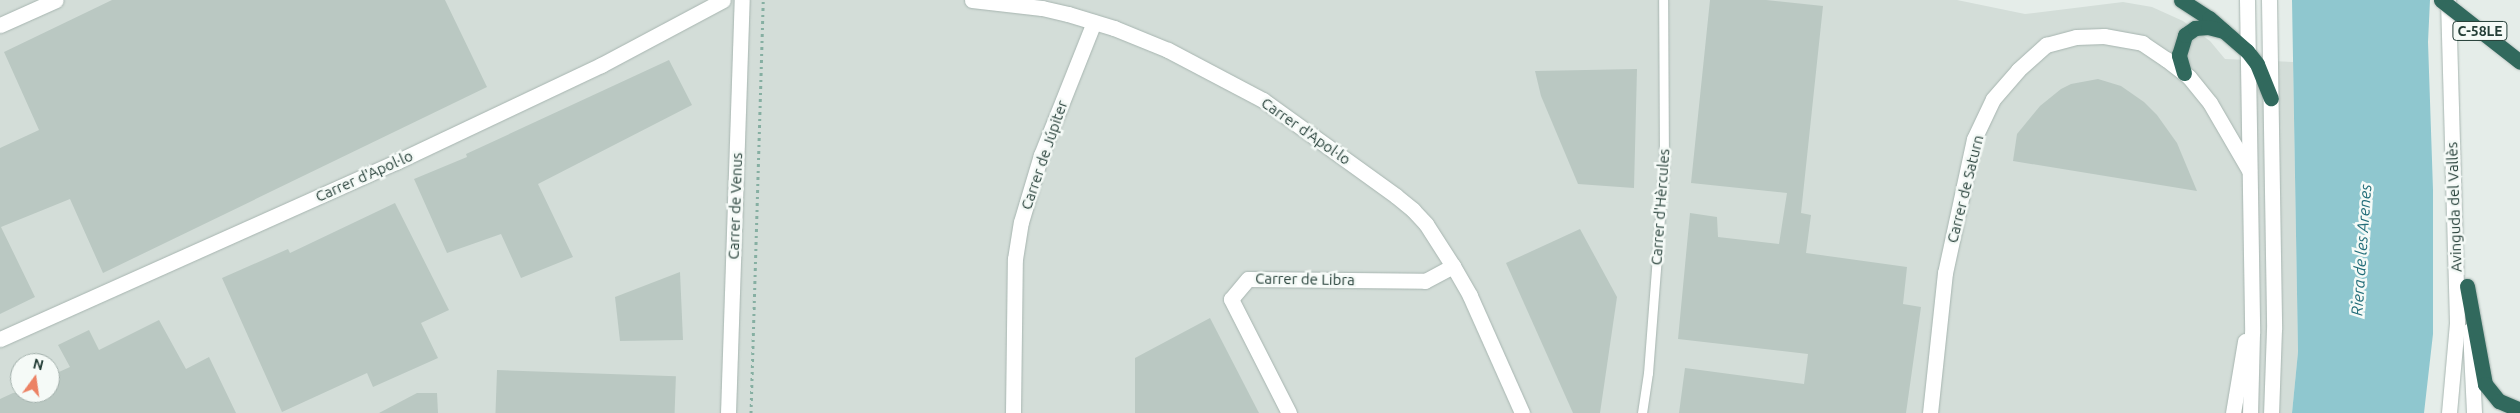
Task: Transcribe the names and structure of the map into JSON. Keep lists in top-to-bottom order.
{
  "streets": {
    "highway": ["C-58LE"],
    "street": [
      "Carrer d'Apol·lo",
      "Carrer de Júpiter",
      "Carrer de Saturn",
      "Carrer de Venus",
      "Avinguda del Vallès",
      "Carrer de Libra"
    ],
    "lane": ["Carrer d'Hèrcules"]
  },
  "crossings": [
    ["Carrer d'Apol·lo", "Carrer de Júpiter"],
    ["Carrer d'Apol·lo", "Carrer de Libra"]
  ],
  "water": ["Riera de les Arenes"],
  "north": "top"
}
